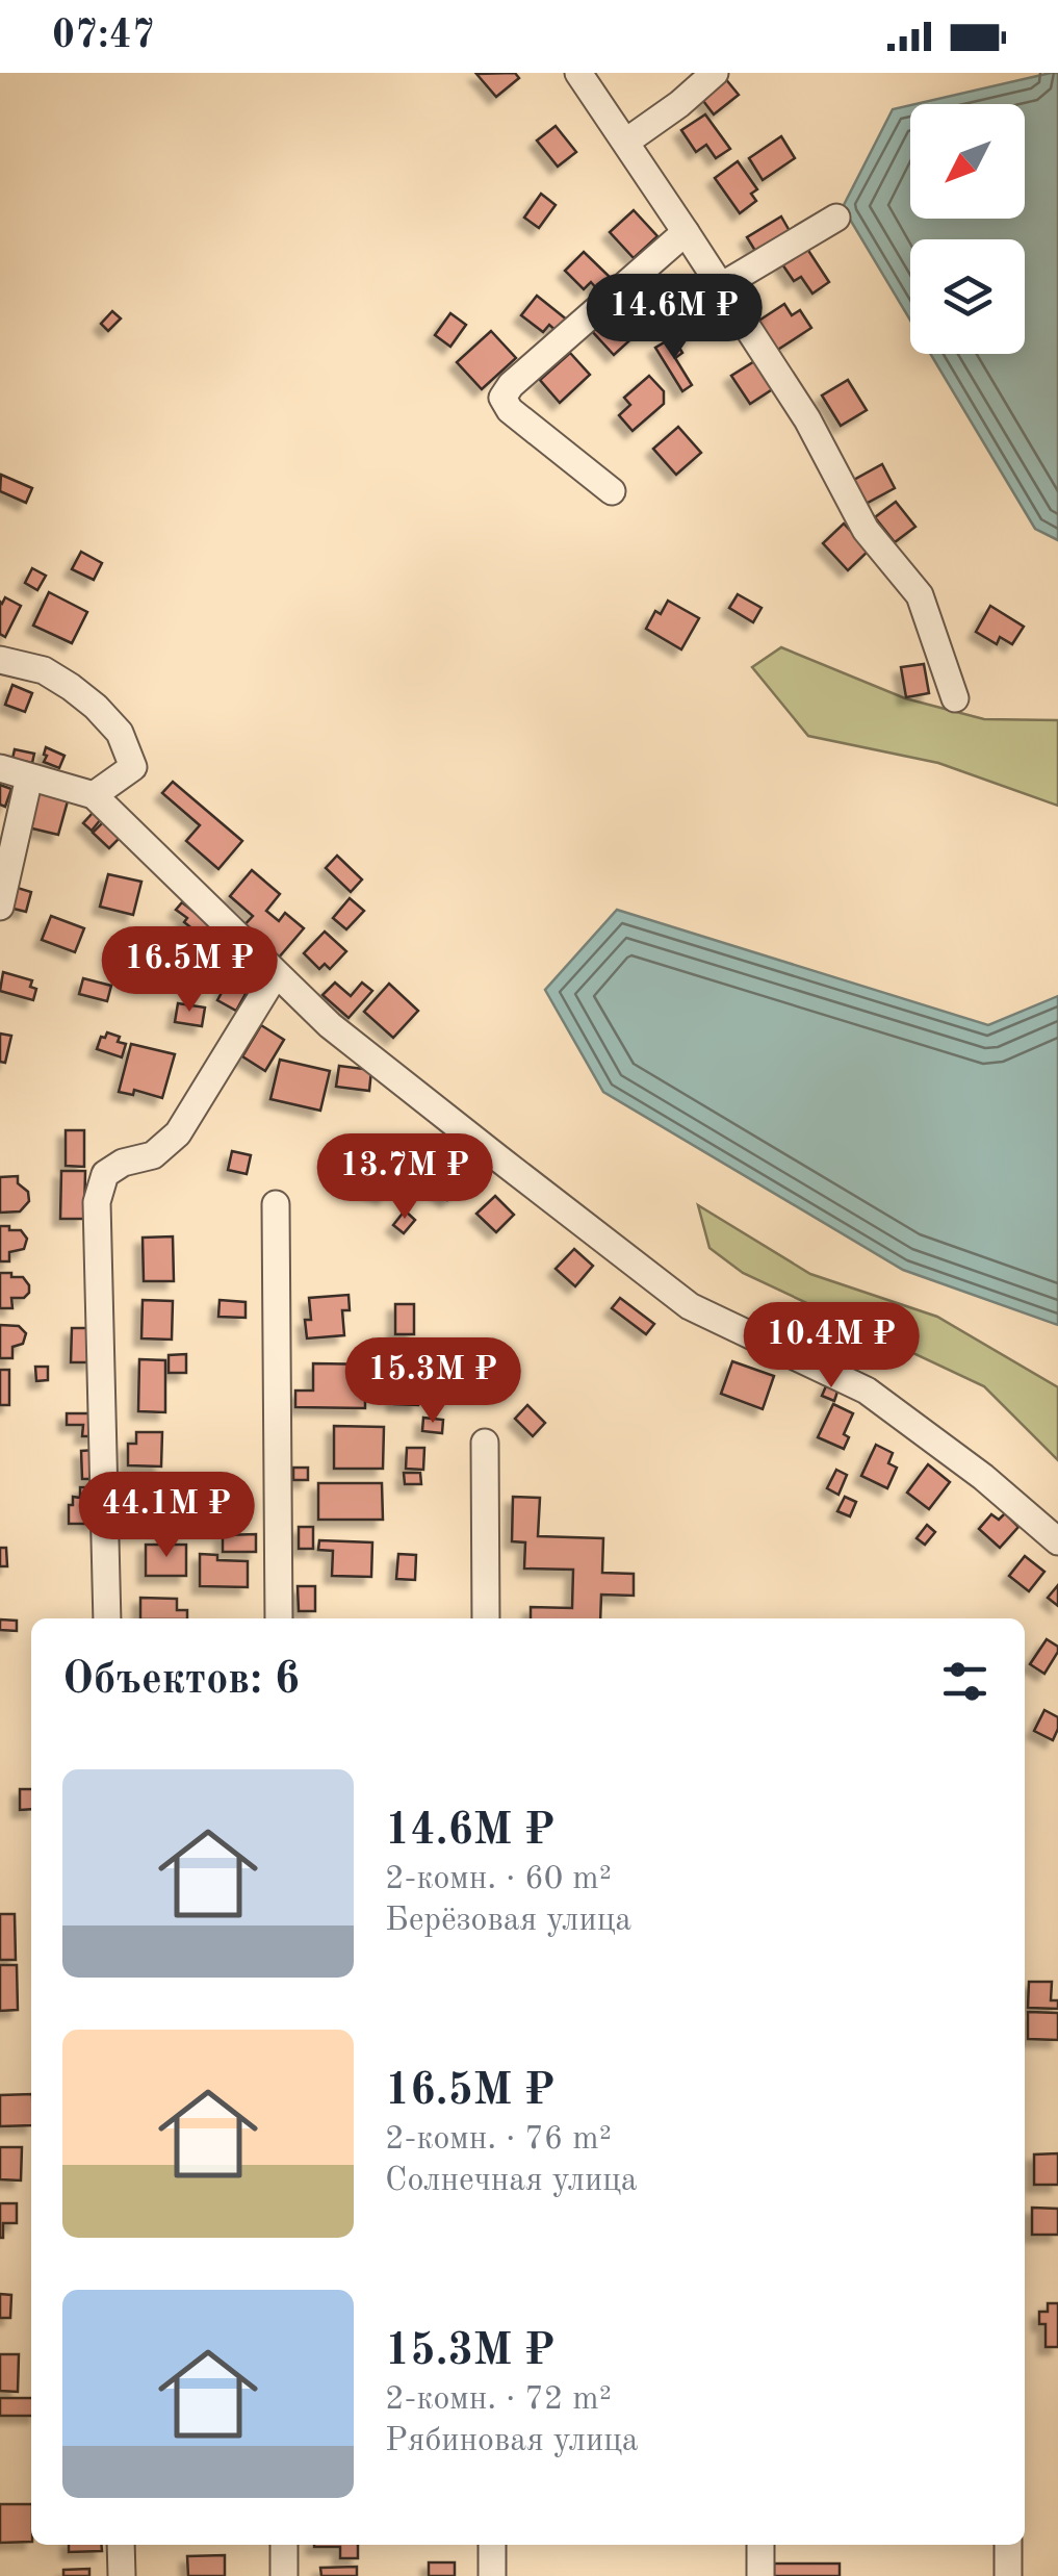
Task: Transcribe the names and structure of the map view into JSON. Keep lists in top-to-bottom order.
{
  "north": "bottom left",
  "page": {
    "status": "07:47",
    "price": [
      "14.6M ₽",
      "16.5M ₽",
      "13.7M ₽",
      "10.4M ₽",
      "15.3M ₽",
      "44.1M ₽"
    ],
    "heading": "Объектов: 6",
    "list": [
      {
        "name": "14.6M ₽",
        "note": "2-комн. · 60 m² · Берёзовая улица"
      },
      {
        "name": "16.5M ₽",
        "note": "2-комн. · 76 m² · Солнечная улица"
      },
      {
        "name": "15.3M ₽",
        "note": "2-комн. · 72 m² · Рябиновая улица"
      }
    ]
  }
}
